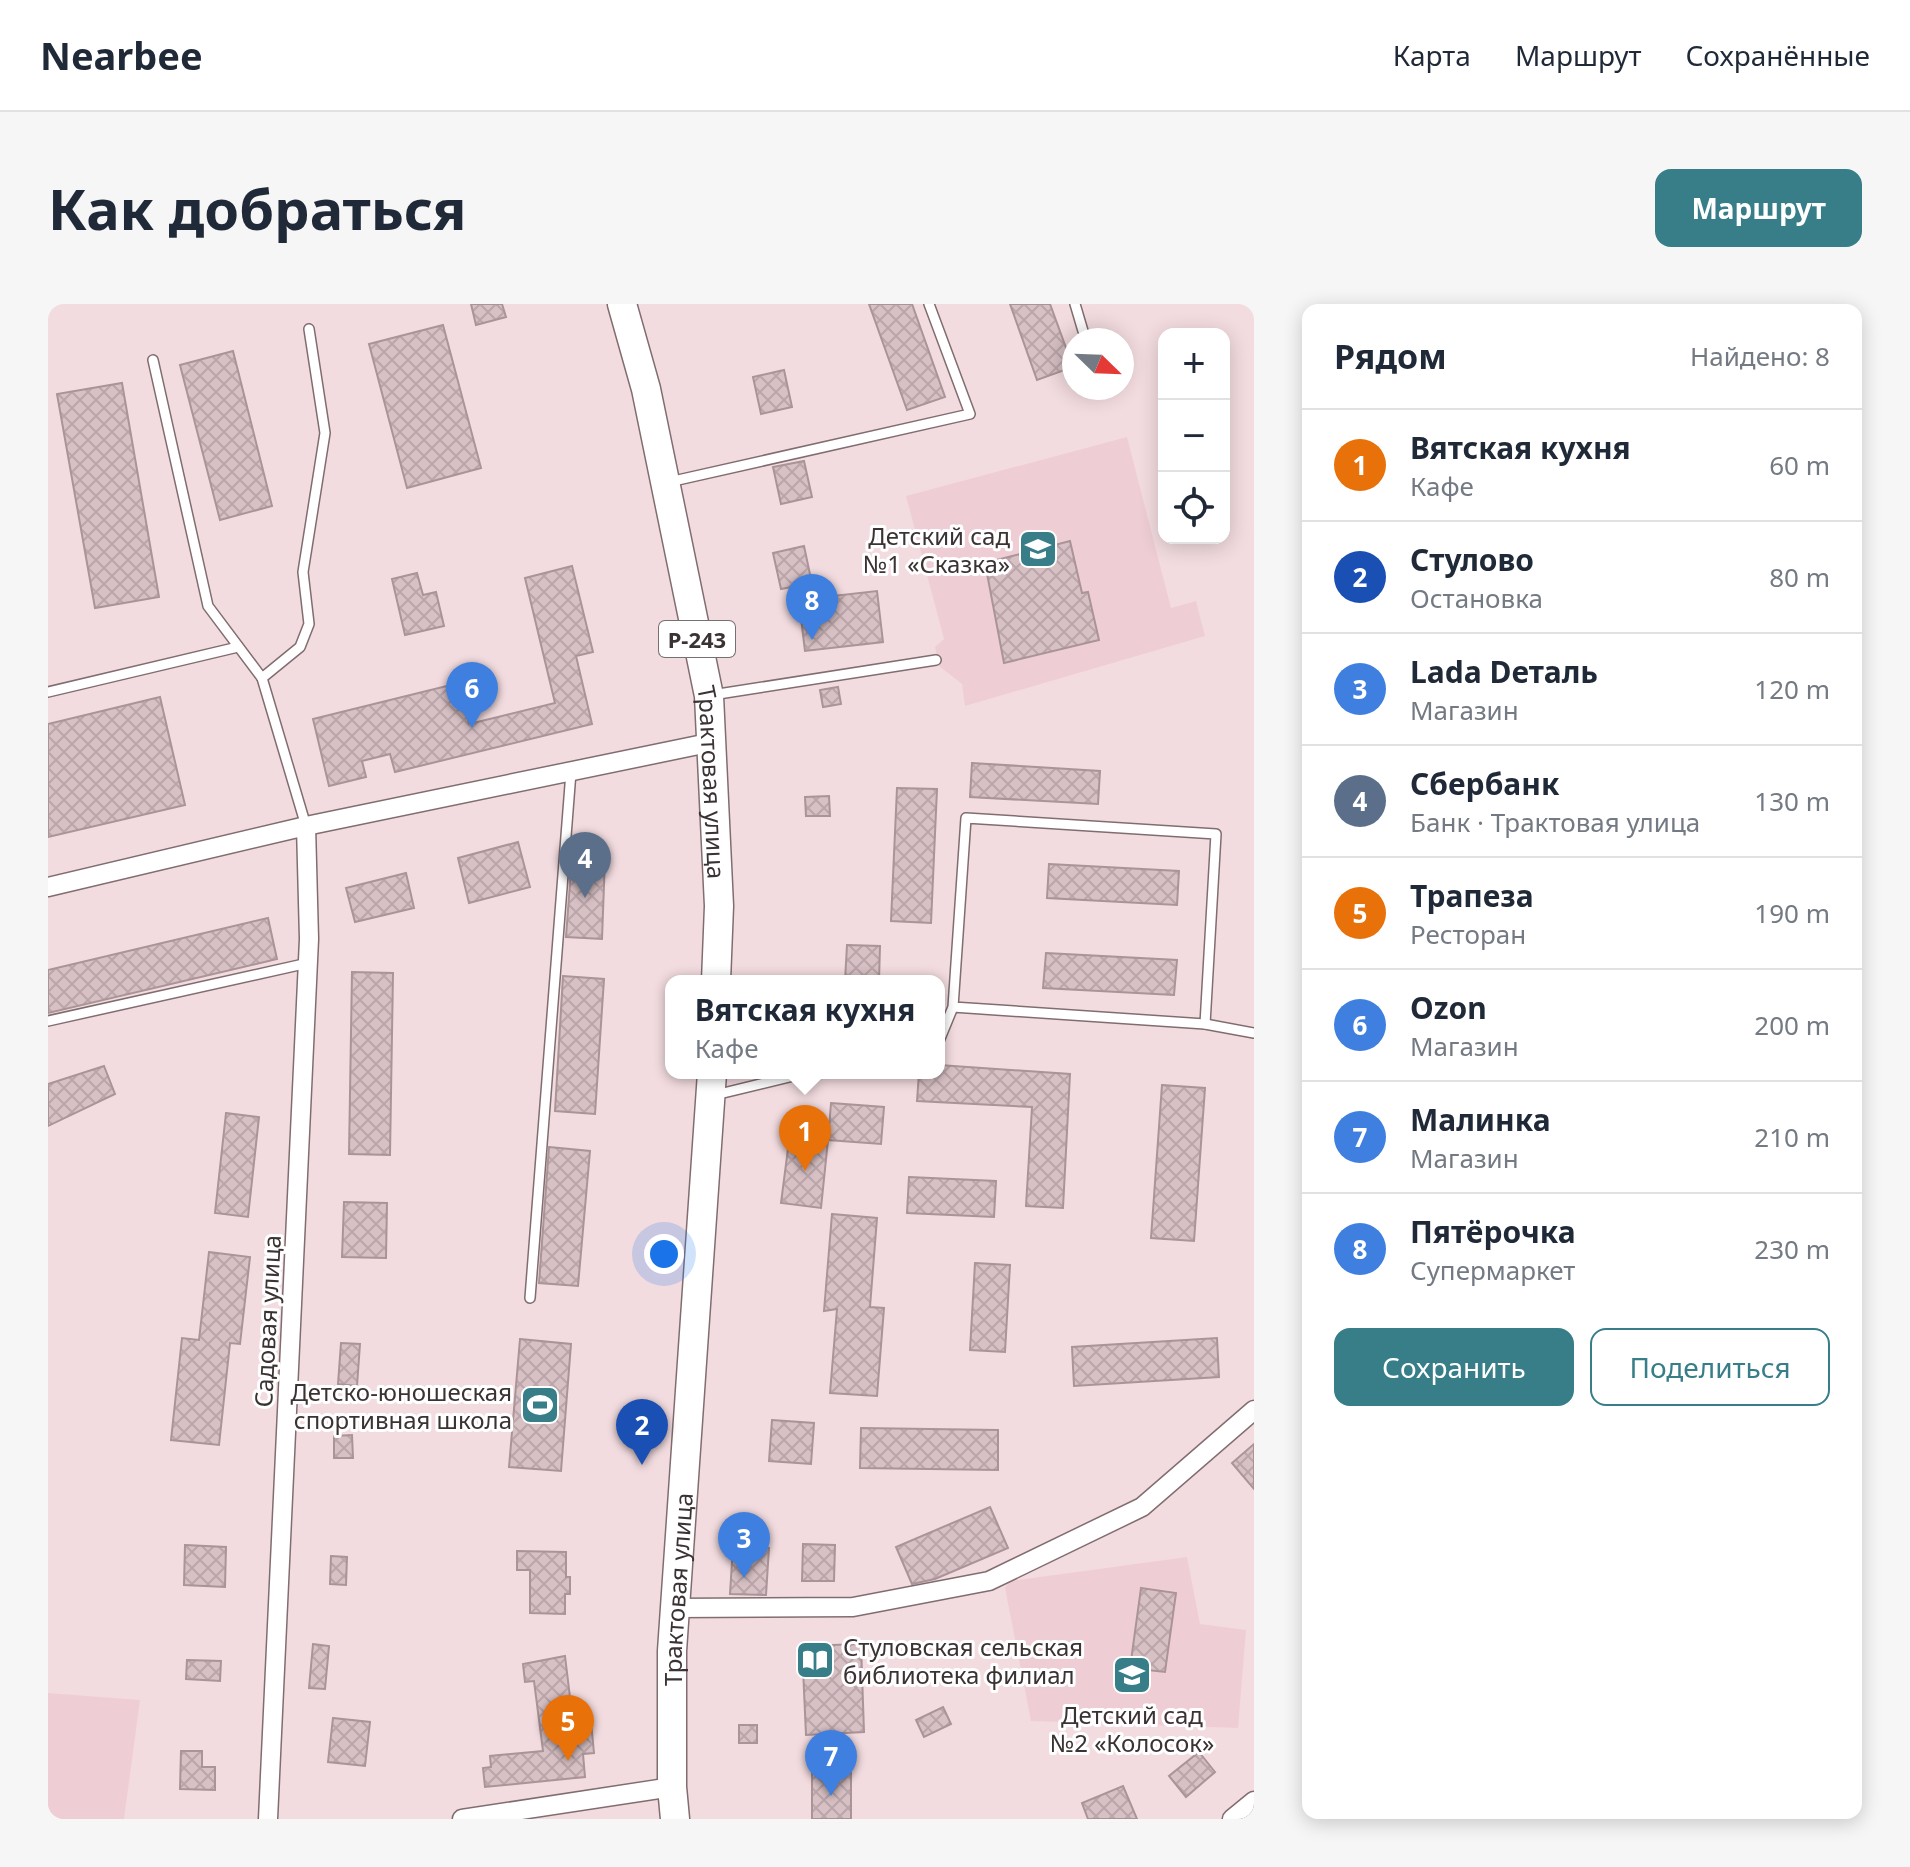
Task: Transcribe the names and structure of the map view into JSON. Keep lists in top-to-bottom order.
{
  "streets": {
    "highway": ["Р-243", "Трактовая улица"],
    "street": ["Садовая улица"]
  },
  "places": {
    "school or university": ["Детский сад №1 «Сказка»", "Детский сад №2 «Колосок»"],
    "sports": ["Детско-юношеская спортивная школа"],
    "library": ["Стуловская сельская библиотека филиал"]
  },
  "north": "bottom right",
  "page": {
    "header": "Nearbee",
    "nav": ["Карта", "Маршрут", "Сохранённые"],
    "buttons": [
      "Маршрут",
      ["Сохранить", "Поделиться"]
    ],
    "title": "Как добраться",
    "heading": ["Рядом", "Найдено: 8"],
    "map_buttons": ["+", "−"],
    "list": [
      {
        "mark": "1",
        "name": "Вятская кухня",
        "note": "Кафе",
        "value": "60 m"
      },
      {
        "mark": "2",
        "name": "Стулово",
        "note": "Остановка",
        "value": "80 m"
      },
      {
        "mark": "3",
        "name": "Lada Dеталь",
        "note": "Магазин",
        "value": "120 m"
      },
      {
        "mark": "4",
        "name": "Сбербанк",
        "note": "Банк · Трактовая улица",
        "value": "130 m"
      },
      {
        "mark": "5",
        "name": "Трапеза",
        "note": "Ресторан",
        "value": "190 m"
      },
      {
        "mark": "6",
        "name": "Ozon",
        "note": "Магазин",
        "value": "200 m"
      },
      {
        "mark": "7",
        "name": "Малинка",
        "note": "Магазин",
        "value": "210 m"
      },
      {
        "mark": "8",
        "name": "Пятёрочка",
        "note": "Супермаркет",
        "value": "230 m"
      }
    ],
    "pins": [
      "8",
      "6",
      "4",
      "1",
      "2",
      "3",
      "5",
      "7"
    ],
    "popup": ["Вятская кухня", "Кафе"]
  }
}
